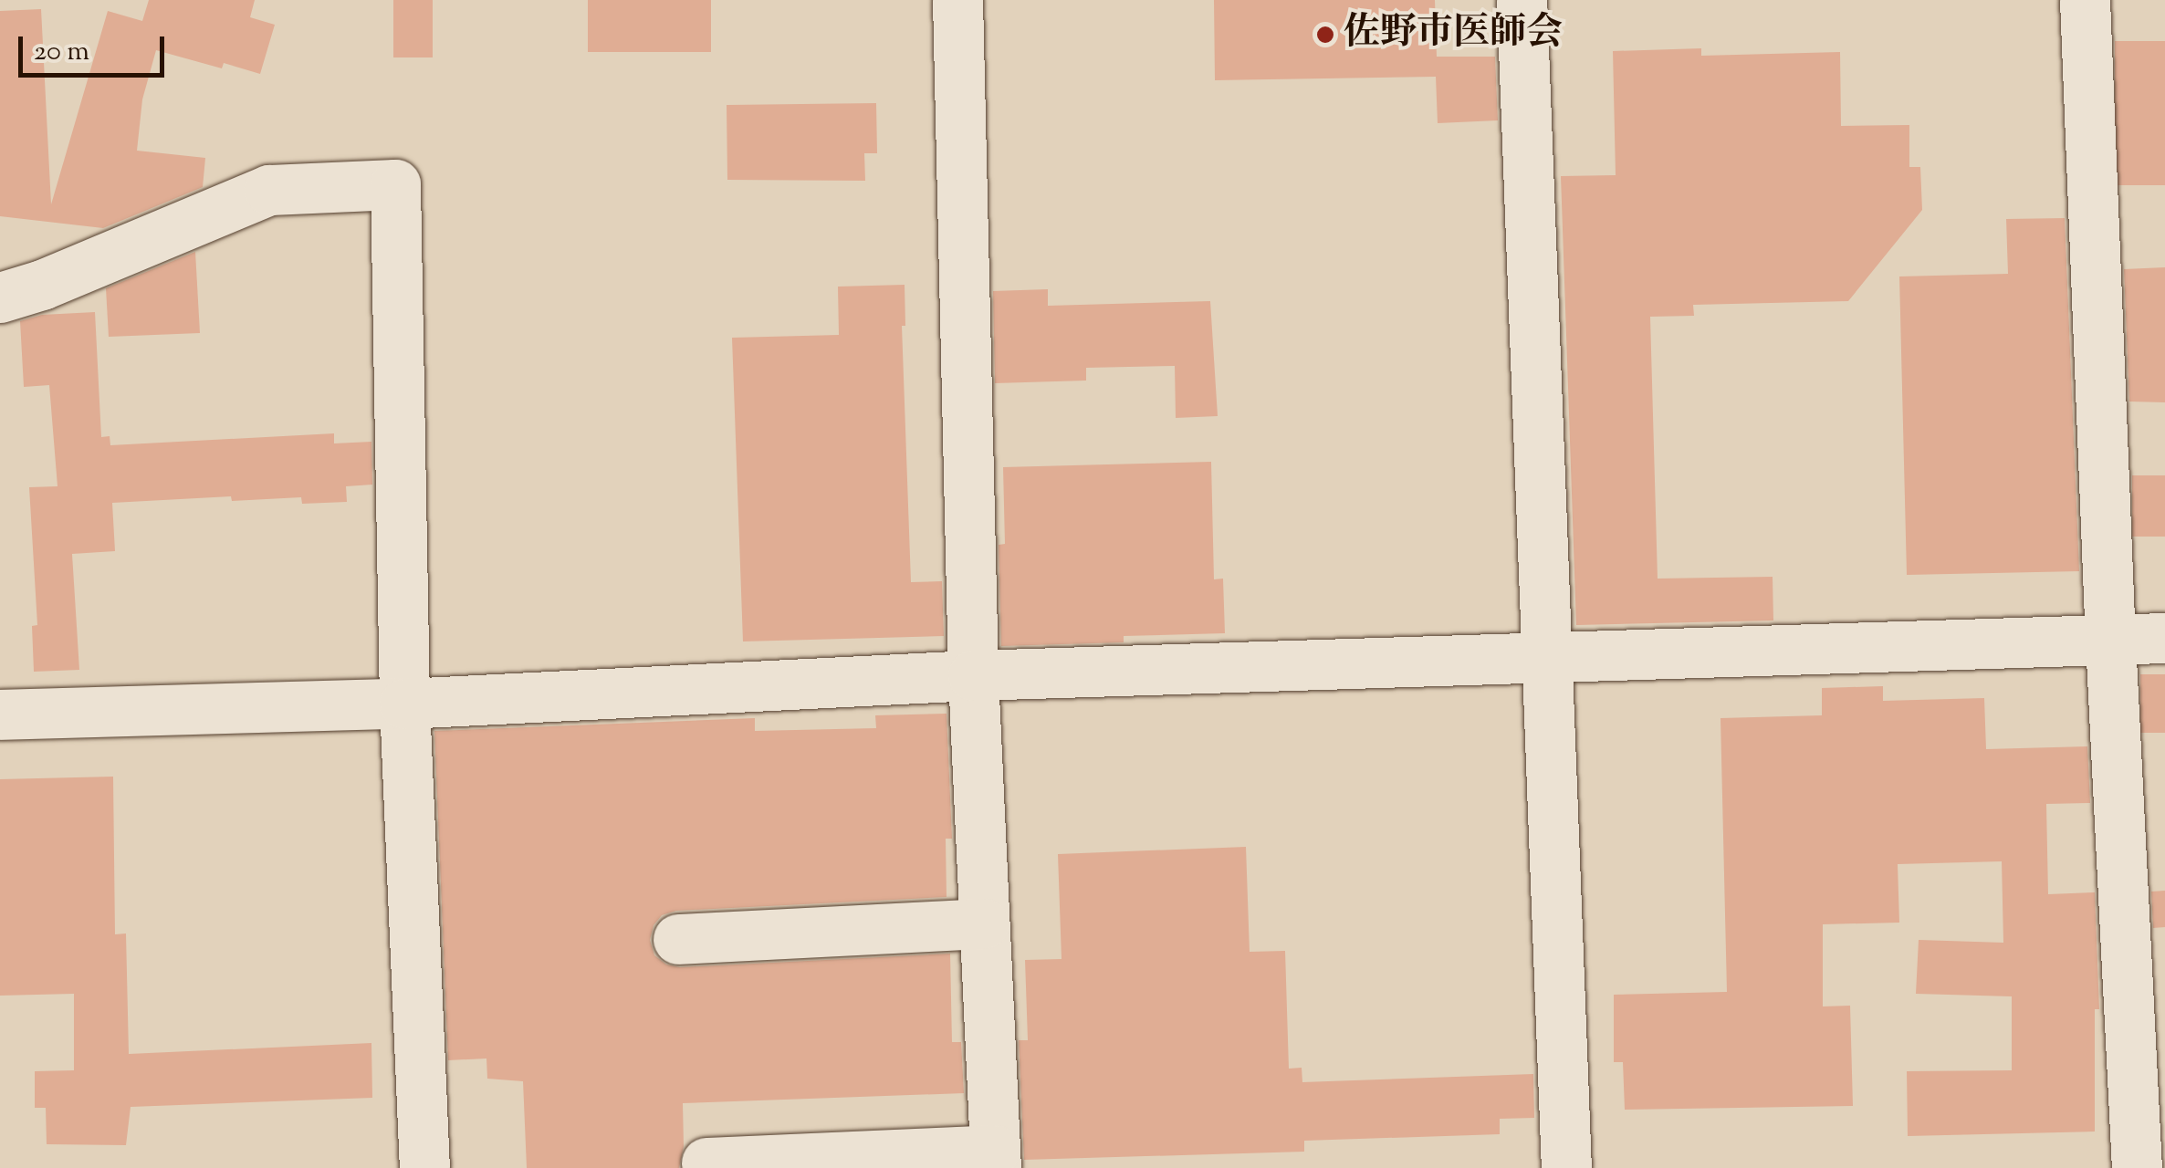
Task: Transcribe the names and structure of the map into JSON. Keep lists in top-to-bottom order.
{
  "places": ["佐野市医師会"],
  "scale_bar": "20 m"
}
